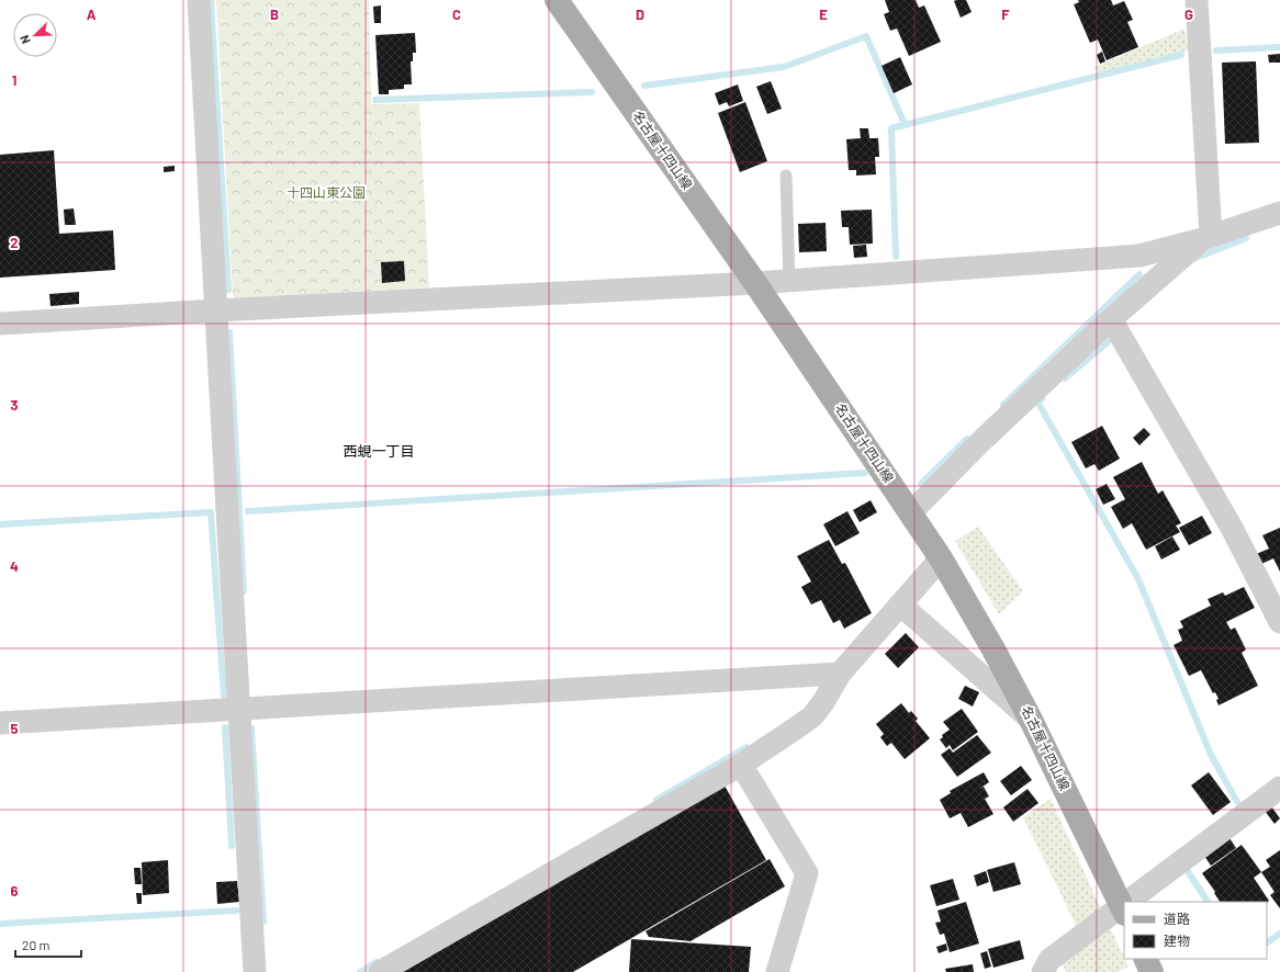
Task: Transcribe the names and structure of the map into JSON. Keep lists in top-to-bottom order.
{
  "streets": {
    "main road": ["名古屋十四山線"]
  },
  "districts": ["西蜆一丁目"],
  "parks": ["十四山東公園"],
  "legend": ["道路", "建物"],
  "scale_bar": "20 m",
  "north": "bottom left",
  "grid": {
    "columns": [
      "A",
      "B",
      "C",
      "D",
      "E",
      "F",
      "G"
    ],
    "rows": [
      "1",
      "2",
      "3",
      "4",
      "5",
      "6"
    ]
  }
}
